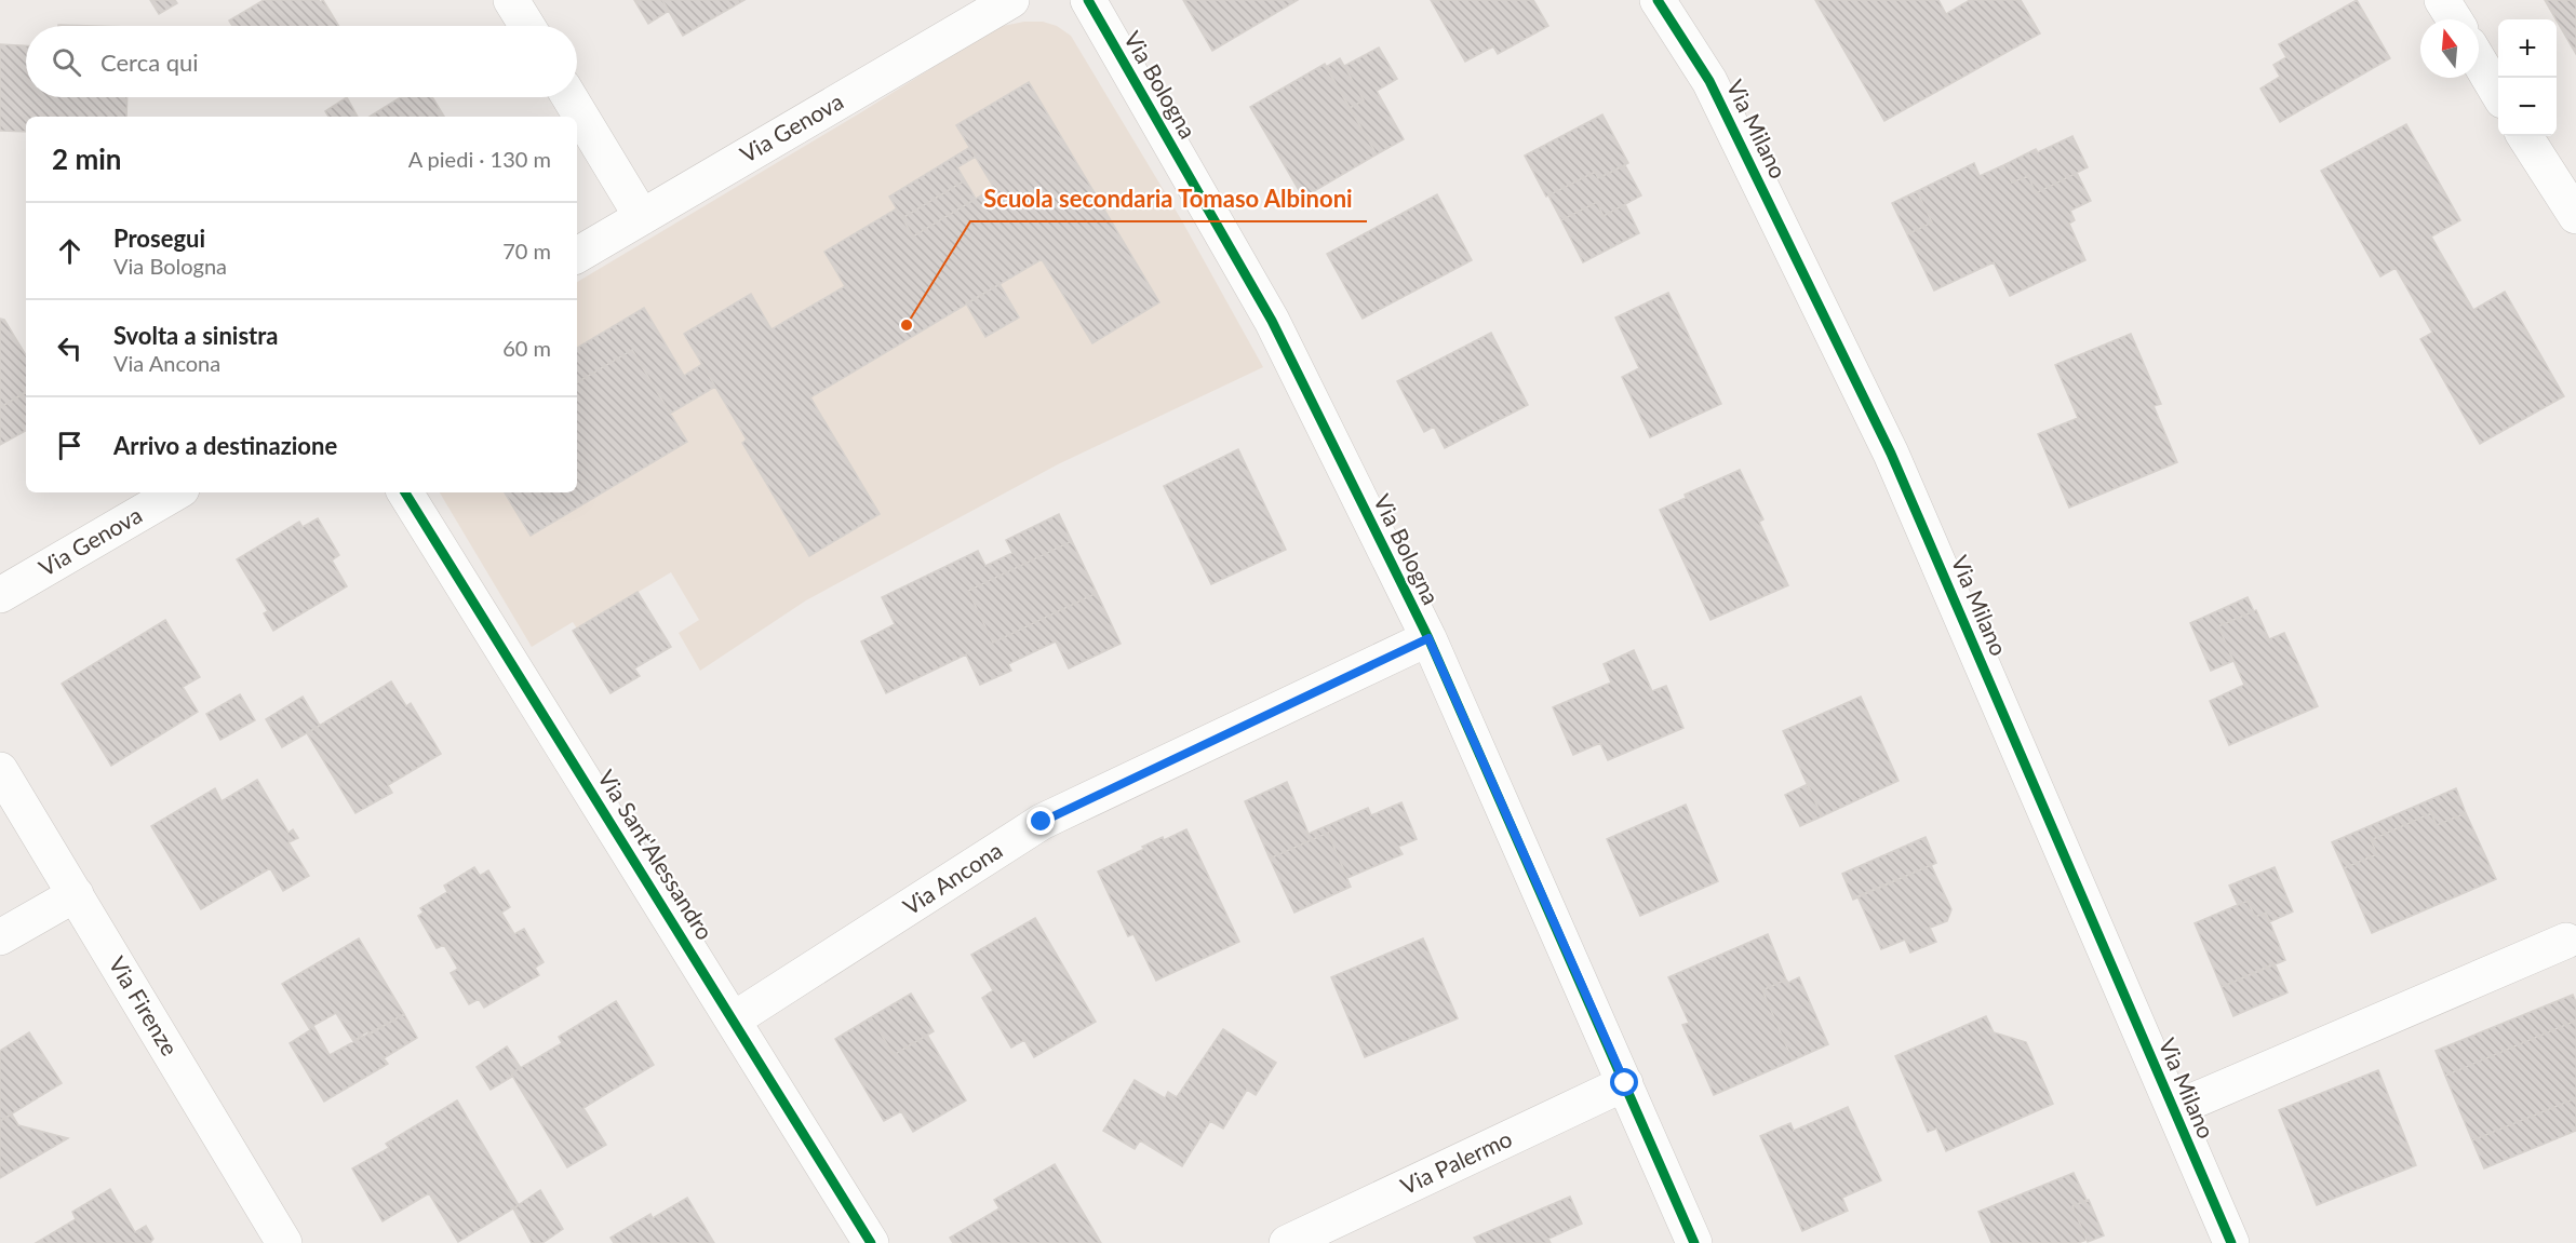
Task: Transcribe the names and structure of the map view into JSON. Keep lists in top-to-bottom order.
{
  "streets": {
    "street": [
      "Via Bologna",
      "Via Genova",
      "Via Milano",
      "Via Sant'Alessandro",
      "Via Ancona",
      "Via Firenze",
      "Via Palermo"
    ]
  },
  "crossings": [
    ["Via Bologna", "Via Ancona"],
    ["Via Bologna", "Via Palermo"],
    ["Via Sant'Alessandro", "Via Ancona"]
  ],
  "places": ["Scuola secondaria Tomaso Albinoni"],
  "north": "top",
  "page": {
    "map_buttons": ["+", "−"],
    "search": "Cerca qui",
    "heading": ["2 min", "A piedi · 130 m"],
    "list": [
      ["Prosegui", "Via Bologna", "70 m"],
      ["Svolta a sinistra", "Via Ancona", "60 m"],
      "Arrivo a destinazione"
    ]
  }
}
